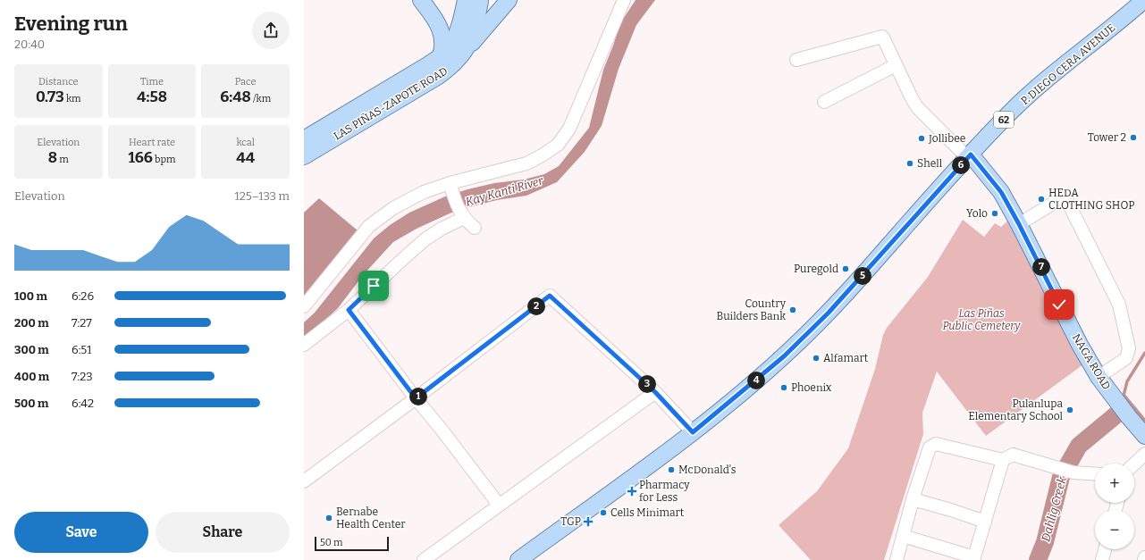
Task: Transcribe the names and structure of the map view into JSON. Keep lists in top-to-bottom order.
{
  "streets": {
    "main road": [
      "P. DIEGO CERA AVENUE",
      "LAS PIÑAS-ZAPOTE ROAD",
      "62",
      "NAGA ROAD"
    ]
  },
  "crossings": [
    ["P. DIEGO CERA AVENUE", "NAGA ROAD"]
  ],
  "water": ["Kay Kanti River", "Dahlig Creek"],
  "parks": ["Las Piñas Public Cemetery"],
  "places": {
    "other": [
      "Tower 2",
      "Jollibee",
      "Shell",
      "HEDA CLOTHING SHOP",
      "Yolo",
      "Puregold",
      "Country Builders Bank",
      "Alfamart",
      "Phoenix",
      "Pulanlupa Elementary School",
      "McDonald's",
      "Cells Minimart",
      "Bernabe Health Center"
    ],
    "health": ["Pharmacy for Less", "TGP"]
  },
  "scale_bar": "50 m",
  "page": {
    "heading": ["Evening run", "20:40"],
    "stats": [
      ["Distance", "0.73 km"],
      ["Time", "4:58"],
      ["Pace", "6:48 /km"],
      ["Elevation", "8 m"],
      ["Heart rate", "166 bpm"],
      ["kcal", "44"]
    ],
    "pins": [
      "6",
      "7",
      "5",
      "2",
      "4",
      "3",
      "1"
    ],
    "chart": ["Elevation", "125–133 m"],
    "list": [
      {
        "name": "100 m",
        "note": "6:26"
      },
      {
        "name": "200 m",
        "note": "7:27"
      },
      {
        "name": "300 m",
        "note": "6:51"
      },
      {
        "name": "400 m",
        "note": "7:23"
      },
      {
        "name": "500 m",
        "note": "6:42"
      }
    ],
    "map_buttons": ["+", "−"],
    "buttons": ["Save", "Share"],
    "scale": "50 m"
  }
}
